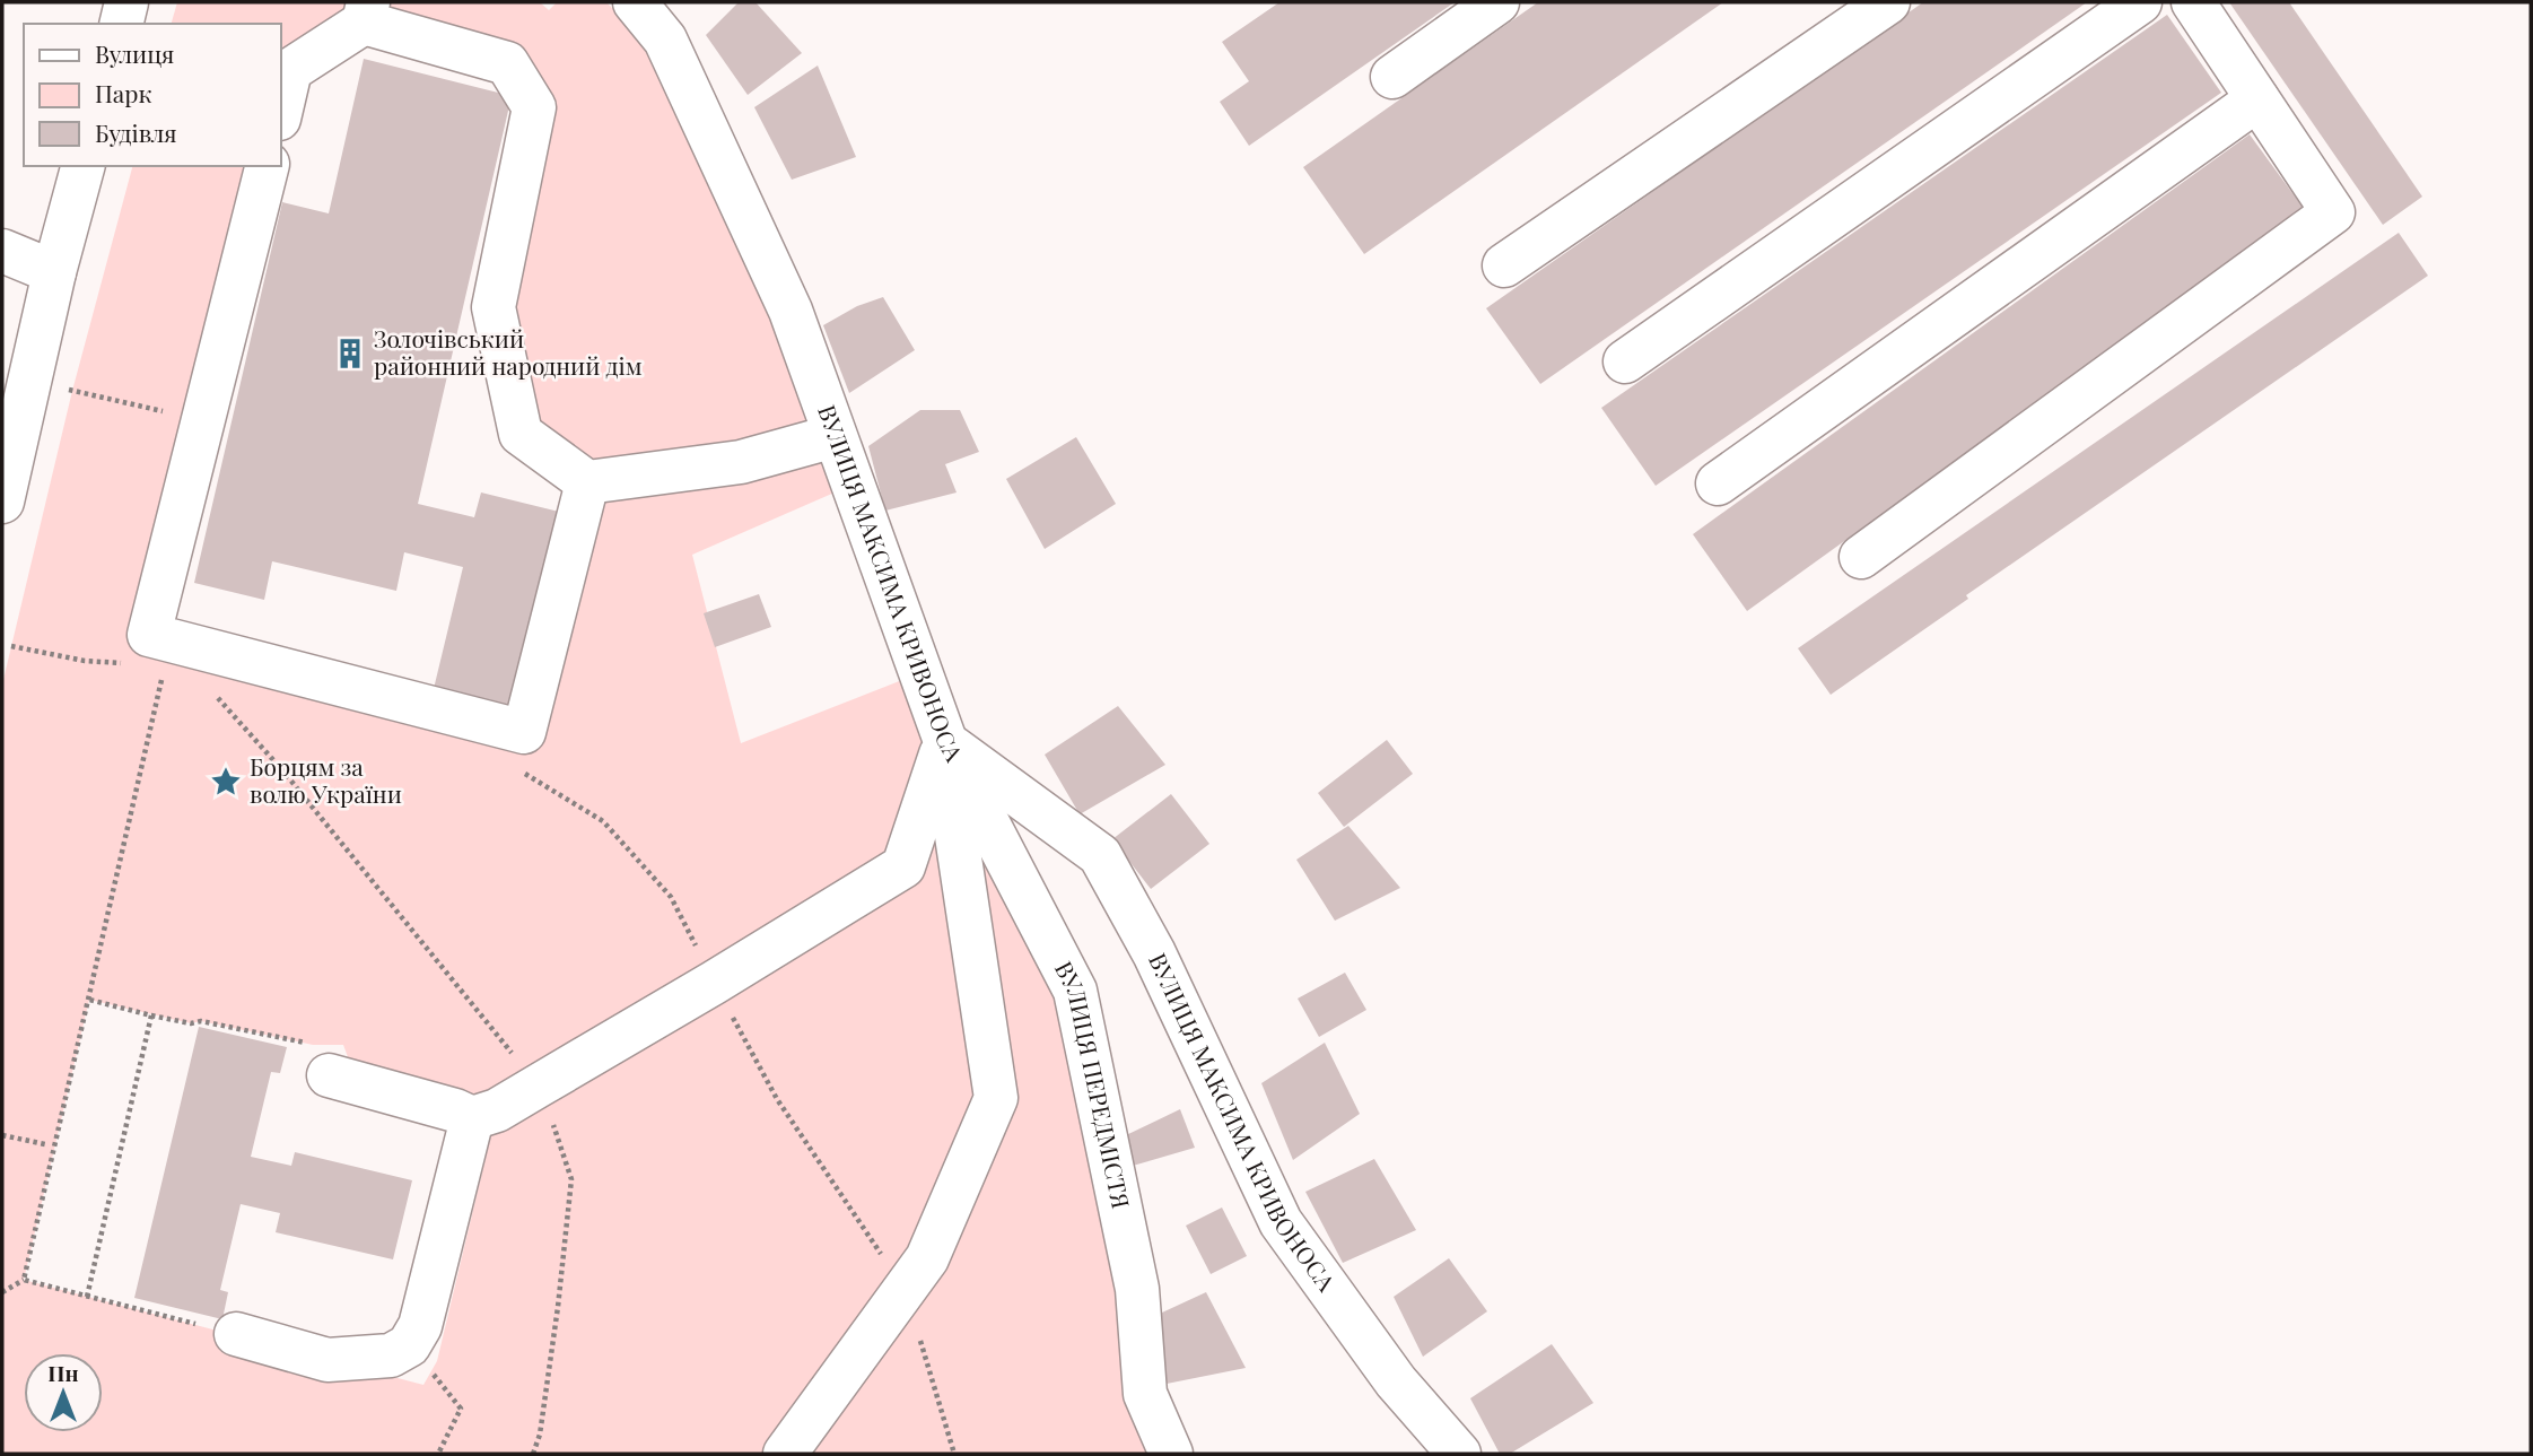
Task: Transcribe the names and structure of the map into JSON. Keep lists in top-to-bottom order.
{
  "streets": {
    "street": ["ВУЛИЦЯ МАКСИМА КРИВОНОСА", "ВУЛИЦЯ ПЕРЕДМІСТЯ"]
  },
  "crossings": [
    ["ВУЛИЦЯ МАКСИМА КРИВОНОСА", "ВУЛИЦЯ ПЕРЕДМІСТЯ"]
  ],
  "places": {
    "building": ["Золочівський районний народний дім"],
    "place": ["Борцям за волю України"]
  },
  "legend": ["Вулиця", "Парк", "Будівля"],
  "north": "top"
}
